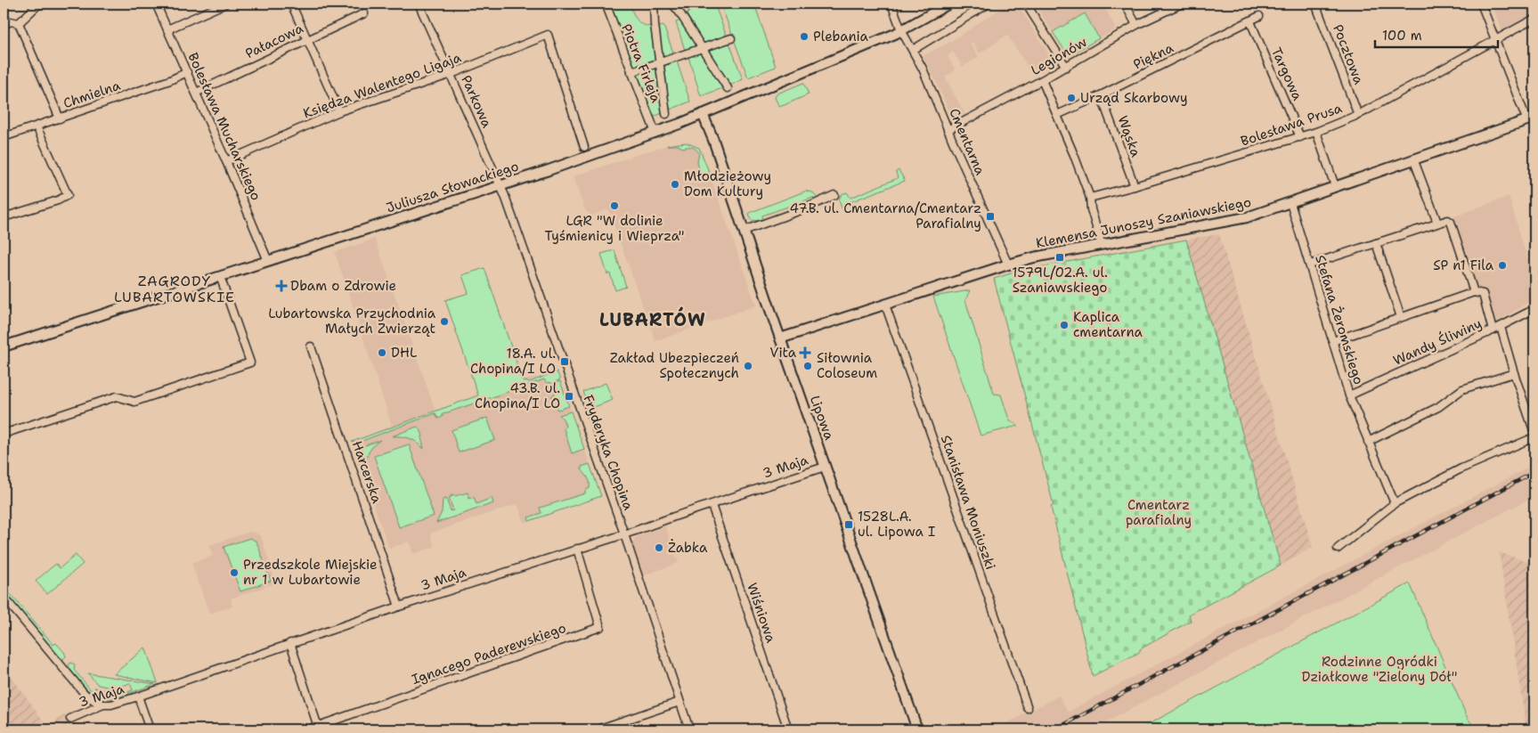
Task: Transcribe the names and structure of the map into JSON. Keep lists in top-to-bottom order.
{
  "streets": {
    "street": [
      "Pałacowa",
      "Pocztowa",
      "Legionów",
      "Piękna",
      "Piotra Firleja",
      "Targowa",
      "Księdza Walentego Ligaja",
      "Chmielna",
      "Parkowa",
      "Bolesława Prusa",
      "Bolesława Mucharskiego",
      "Wąska",
      "Cmentarna",
      "Juliusza Słowackiego",
      "Klemensa Junoszy Szaniawskiego",
      "Stefana Żeromskiego",
      "Wandy Śliwiny",
      "Lipowa",
      "Fryderyka Chopina",
      "3 Maja",
      "Harcerska",
      "Stanisława Moniuszki",
      "Wiśniowa",
      "Ignacego Paderewskiego"
    ]
  },
  "crossings": [
    ["Pałacowa", "Bolesława Mucharskiego"],
    ["Pocztowa", "Bolesława Prusa"],
    ["Legionów", "Cmentarna"],
    ["Piękna", "Targowa"],
    ["Piękna", "Wąska"],
    ["Piotra Firleja", "Juliusza Słowackiego"],
    ["Targowa", "Bolesława Prusa"],
    ["Księdza Walentego Ligaja", "Parkowa"],
    ["Księdza Walentego Ligaja", "Bolesława Mucharskiego"],
    ["Chmielna", "Bolesława Mucharskiego"],
    ["Parkowa", "Juliusza Słowackiego"],
    ["Parkowa", "Fryderyka Chopina"],
    ["Bolesława Prusa", "Wąska"],
    ["Bolesława Mucharskiego", "Juliusza Słowackiego"],
    ["Cmentarna", "Juliusza Słowackiego"],
    ["Cmentarna", "Klemensa Junoszy Szaniawskiego"],
    ["Juliusza Słowackiego", "Lipowa"],
    ["Juliusza Słowackiego", "Fryderyka Chopina"],
    ["Klemensa Junoszy Szaniawskiego", "Stefana Żeromskiego"],
    ["Klemensa Junoszy Szaniawskiego", "Lipowa"],
    ["Klemensa Junoszy Szaniawskiego", "Stanisława Moniuszki"],
    ["Stefana Żeromskiego", "Wandy Śliwiny"],
    ["Lipowa", "3 Maja"],
    ["Fryderyka Chopina", "3 Maja"],
    ["3 Maja", "Harcerska"],
    ["3 Maja", "Wiśniowa"],
    ["3 Maja", "Ignacego Paderewskiego"]
  ],
  "districts": ["ZAGRODY LUBARTOWSKIE", "LUBARTÓW"],
  "parks": ["Cmentarz parafialny", "Rodzinne Ogródki Działkowe \"Zielony Dół\""],
  "places": {
    "other": [
      "Plebania",
      "Urząd Skarbowy",
      "Młodzieżowy Dom Kultury",
      "LGR \"W dolinie Tyśmienicy i Wieprza\"",
      "SP n1 Fila",
      "Lubartowska Przychodnia Małych Zwierząt",
      "Kaplica cmentarna",
      "DHL",
      "Zakład Ubezpieczeń Społecznych",
      "Siłownia Coloseum",
      "Żabka",
      "Przedszkole Miejskie nr 1 w Lubartowie"
    ],
    "transit": [
      "47.B. ul. Cmentarna/Cmentarz Parafialny",
      "1579L/02.A. ul. Szaniawskiego",
      "18.A. ul. Chopina/I LO",
      "43.B. ul. Chopina/I LO",
      "1528L.A. ul. Lipowa I"
    ],
    "health": ["Dbam o Zdrowie", "Vita"]
  },
  "scale_bar": "100 m"
}
